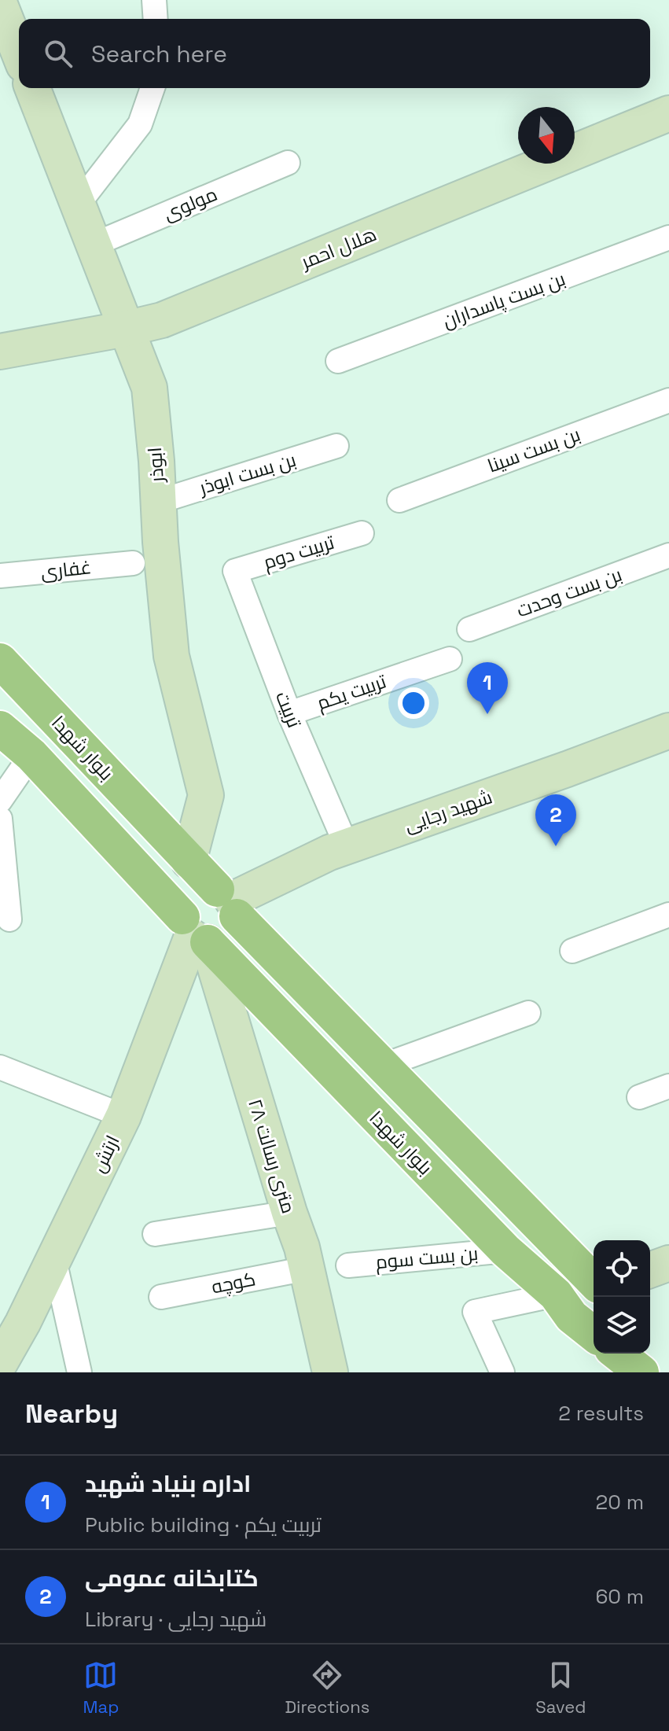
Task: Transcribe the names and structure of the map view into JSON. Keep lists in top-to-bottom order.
{
  "streets": {
    "main road": ["بلوار شهدا"],
    "street": [
      "مولوی",
      "هلال احمر",
      "بن بست پاسداران",
      "بن بست سینا",
      "ابوذر",
      "بن بست ابوذر",
      "تربیت دوم",
      "غفاری",
      "بن بست وحدت",
      "تربیت یکم",
      "تربیت",
      "شهید رجایی",
      "ارتش",
      "۲۸ متری رسالت",
      "بن بست سوم",
      "کوچه"
    ]
  },
  "crossings": [
    ["مولوی", "ابوذر"],
    ["هلال احمر", "ابوذر"],
    ["ابوذر", "بن بست ابوذر"],
    ["ابوذر", "بلوار شهدا"],
    ["تربیت دوم", "تربیت"],
    ["تربیت یکم", "تربیت"],
    ["تربیت", "شهید رجایی"],
    ["بلوار شهدا", "شهید رجایی"],
    ["بلوار شهدا", "ارتش"],
    ["بلوار شهدا", "۲۸ متری رسالت"],
    ["بلوار شهدا", "بن بست سوم"],
    ["شهید رجایی", "ارتش"],
    ["شهید رجایی", "۲۸ متری رسالت"],
    ["ارتش", "۲۸ متری رسالت"],
    ["۲۸ متری رسالت", "کوچه"]
  ],
  "north": "bottom",
  "page": {
    "search": "Search here",
    "pins": ["1", "2"],
    "heading": ["Nearby", "2 results"],
    "list": [
      {
        "mark": "1",
        "name": "اداره بنیاد شهید",
        "note": "Public building · تربیت یکم",
        "value": "20 m"
      },
      {
        "mark": "2",
        "name": "کتابخانه عمومی",
        "note": "Library · شهید رجایی",
        "value": "60 m"
      }
    ],
    "nav": ["Map", "Directions", "Saved"]
  }
}
